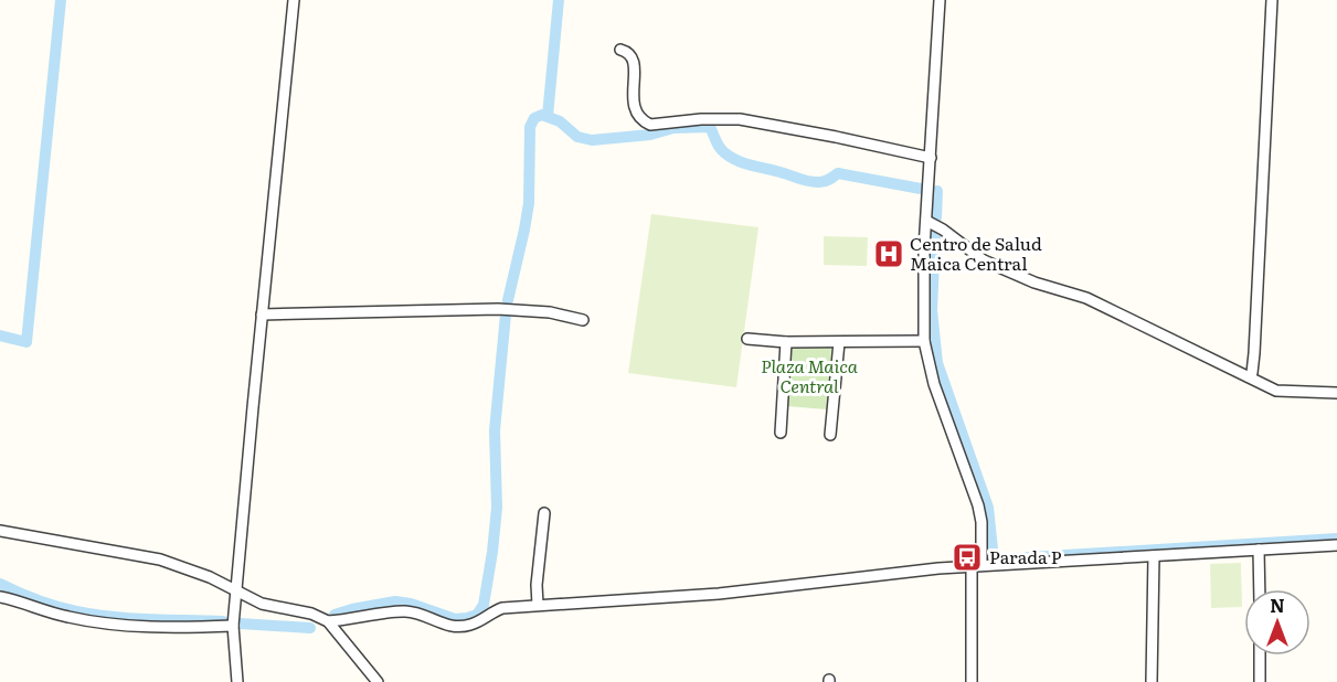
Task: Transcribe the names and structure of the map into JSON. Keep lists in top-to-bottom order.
{
  "parks": ["Plaza Maica Central"],
  "places": {
    "hospital": ["Centro de Salud Maica Central"],
    "bus stop": ["Parada P"]
  },
  "north": "top"
}
